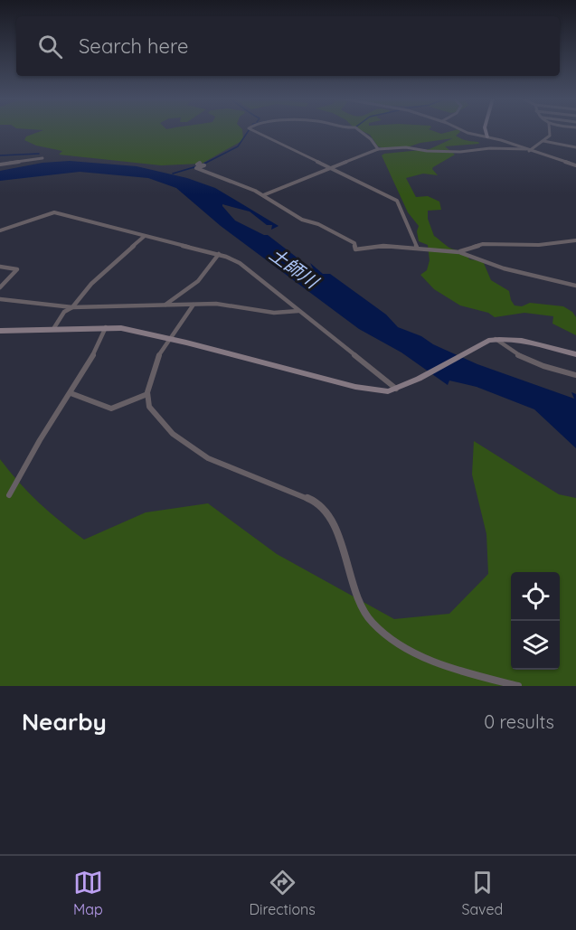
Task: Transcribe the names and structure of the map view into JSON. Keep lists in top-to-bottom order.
{
  "water": ["土師川"],
  "page": {
    "search": "Search here",
    "heading": ["Nearby", "0 results"],
    "nav": ["Map", "Directions", "Saved"]
  }
}
